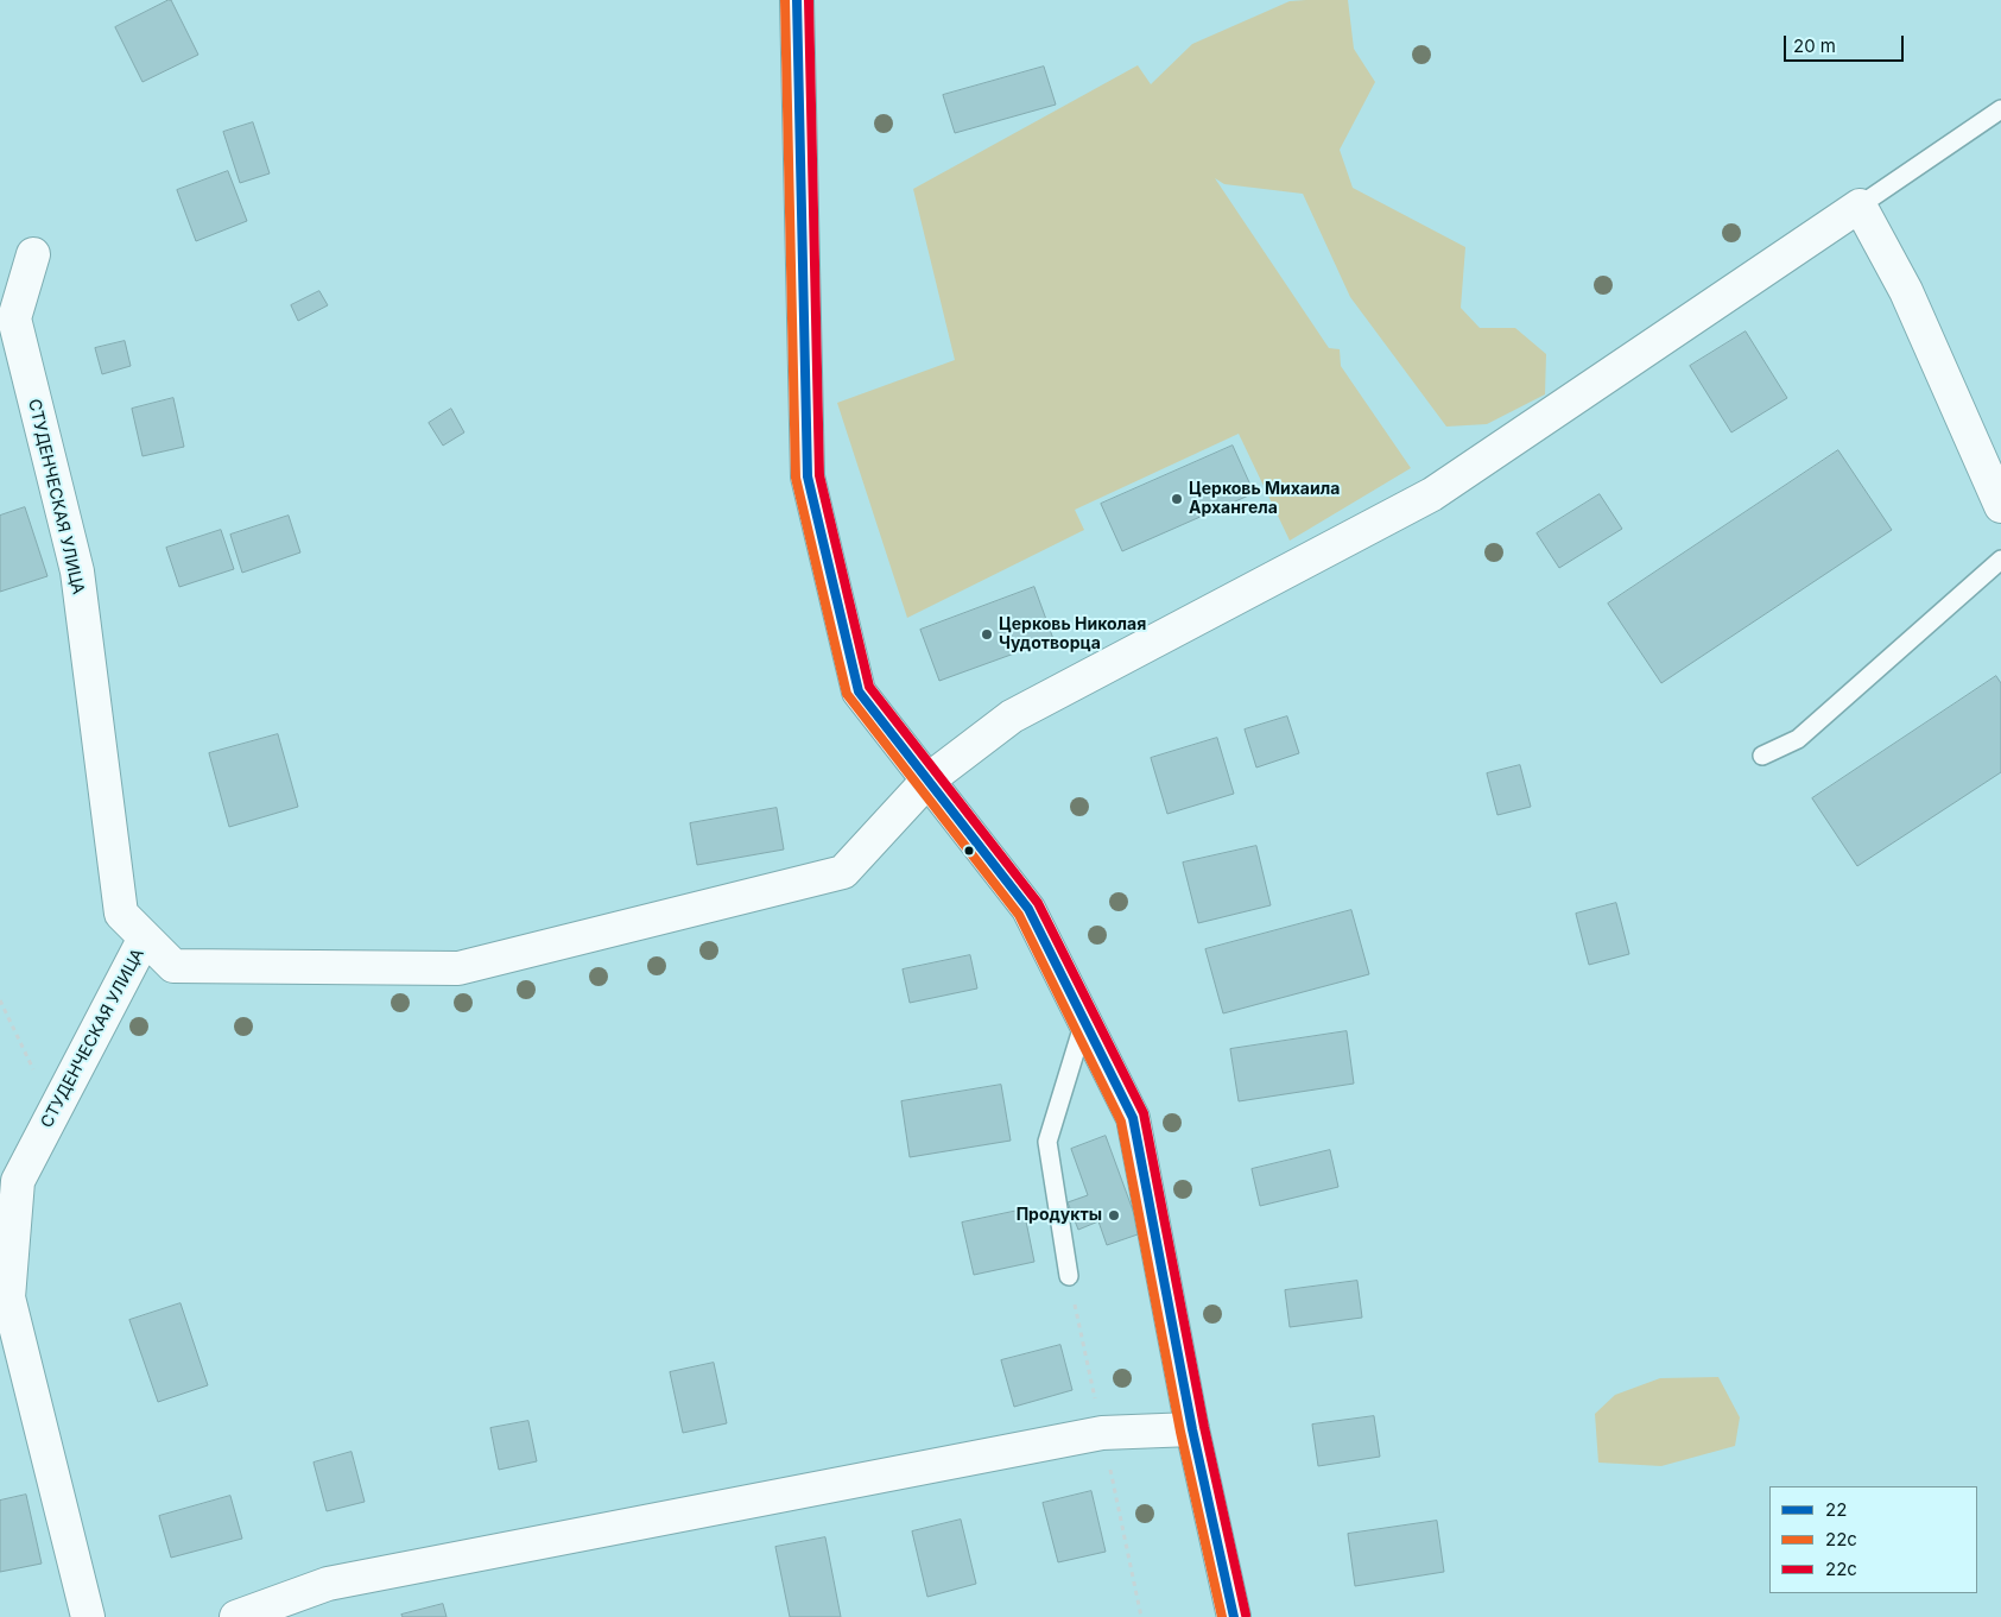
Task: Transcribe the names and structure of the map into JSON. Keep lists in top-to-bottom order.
{
  "streets": {
    "street": ["СТУДЕНЧЕСКАЯ УЛИЦА"]
  },
  "places": ["Церковь Михаила Архангела", "Церковь Николая Чудотворца", "Продукты"],
  "lines": ["transit line 22", "transit line 22c", "transit line 22с"],
  "legend": ["22", "22c", "22с"],
  "scale_bar": "20 m"
}
